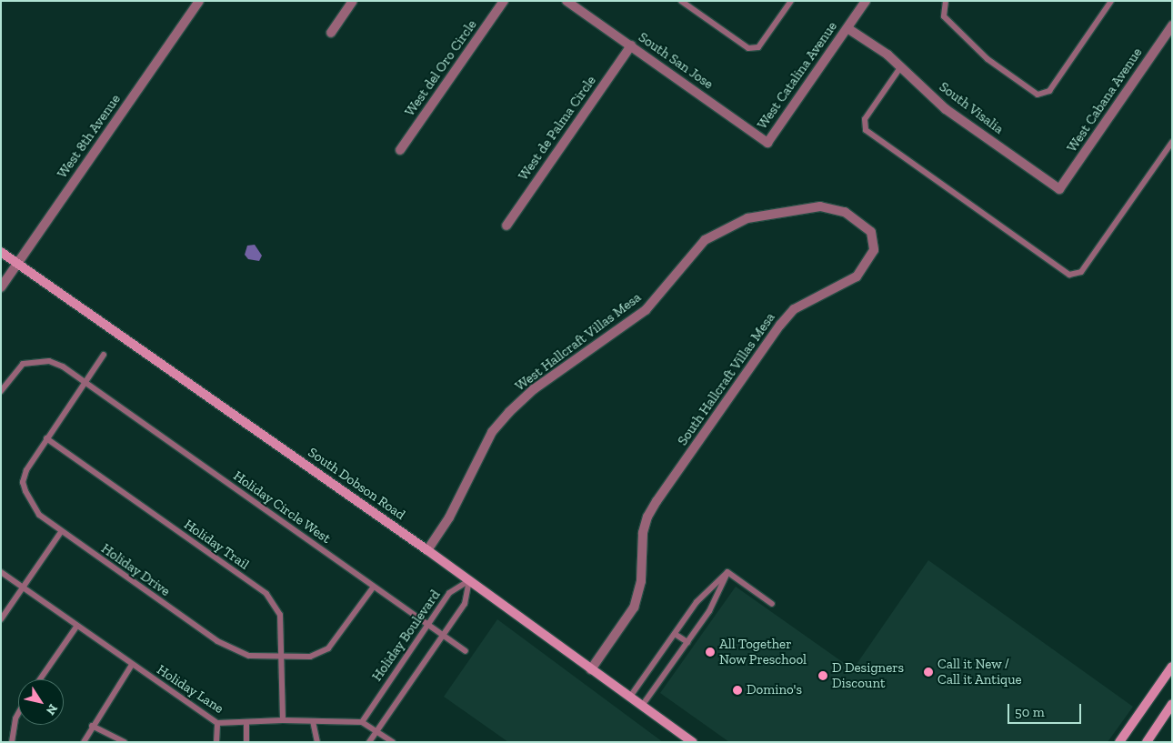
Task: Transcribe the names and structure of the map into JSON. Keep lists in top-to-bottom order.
{
  "streets": {
    "main road": ["South Dobson Road"],
    "street": [
      "South San Jose",
      "West del Oro Circle",
      "West Catalina Avenue",
      "West Cabana Avenue",
      "South Visalia",
      "West de Palma Circle",
      "West 8th Avenue",
      "West Hallcraft Villas Mesa",
      "South Hallcraft Villas Mesa"
    ],
    "lane": [
      "Holiday Circle West",
      "Holiday Trail",
      "Holiday Drive",
      "Holiday Boulevard",
      "Holiday Lane"
    ]
  },
  "crossings": [
    ["South San Jose", "West Catalina Avenue"],
    ["South San Jose", "West de Palma Circle"],
    ["West Catalina Avenue", "South Visalia"],
    ["West Cabana Avenue", "South Visalia"],
    ["West 8th Avenue", "South Dobson Road"],
    ["West Hallcraft Villas Mesa", "South Hallcraft Villas Mesa"],
    ["West Hallcraft Villas Mesa", "South Dobson Road"],
    ["South Hallcraft Villas Mesa", "South Dobson Road"],
    ["South Dobson Road", "Holiday Boulevard"],
    ["Holiday Circle West", "Holiday Drive"],
    ["Holiday Circle West", "Holiday Boulevard"],
    ["Holiday Trail", "Holiday Drive"],
    ["Holiday Trail", "Holiday Lane"],
    ["Holiday Boulevard", "Holiday Lane"]
  ],
  "places": [
    "All Together Now Preschool",
    "Call it New / Call it Antique",
    "D Designers Discount",
    "Domino's"
  ],
  "scale_bar": "50 m",
  "north": "bottom right"
}
